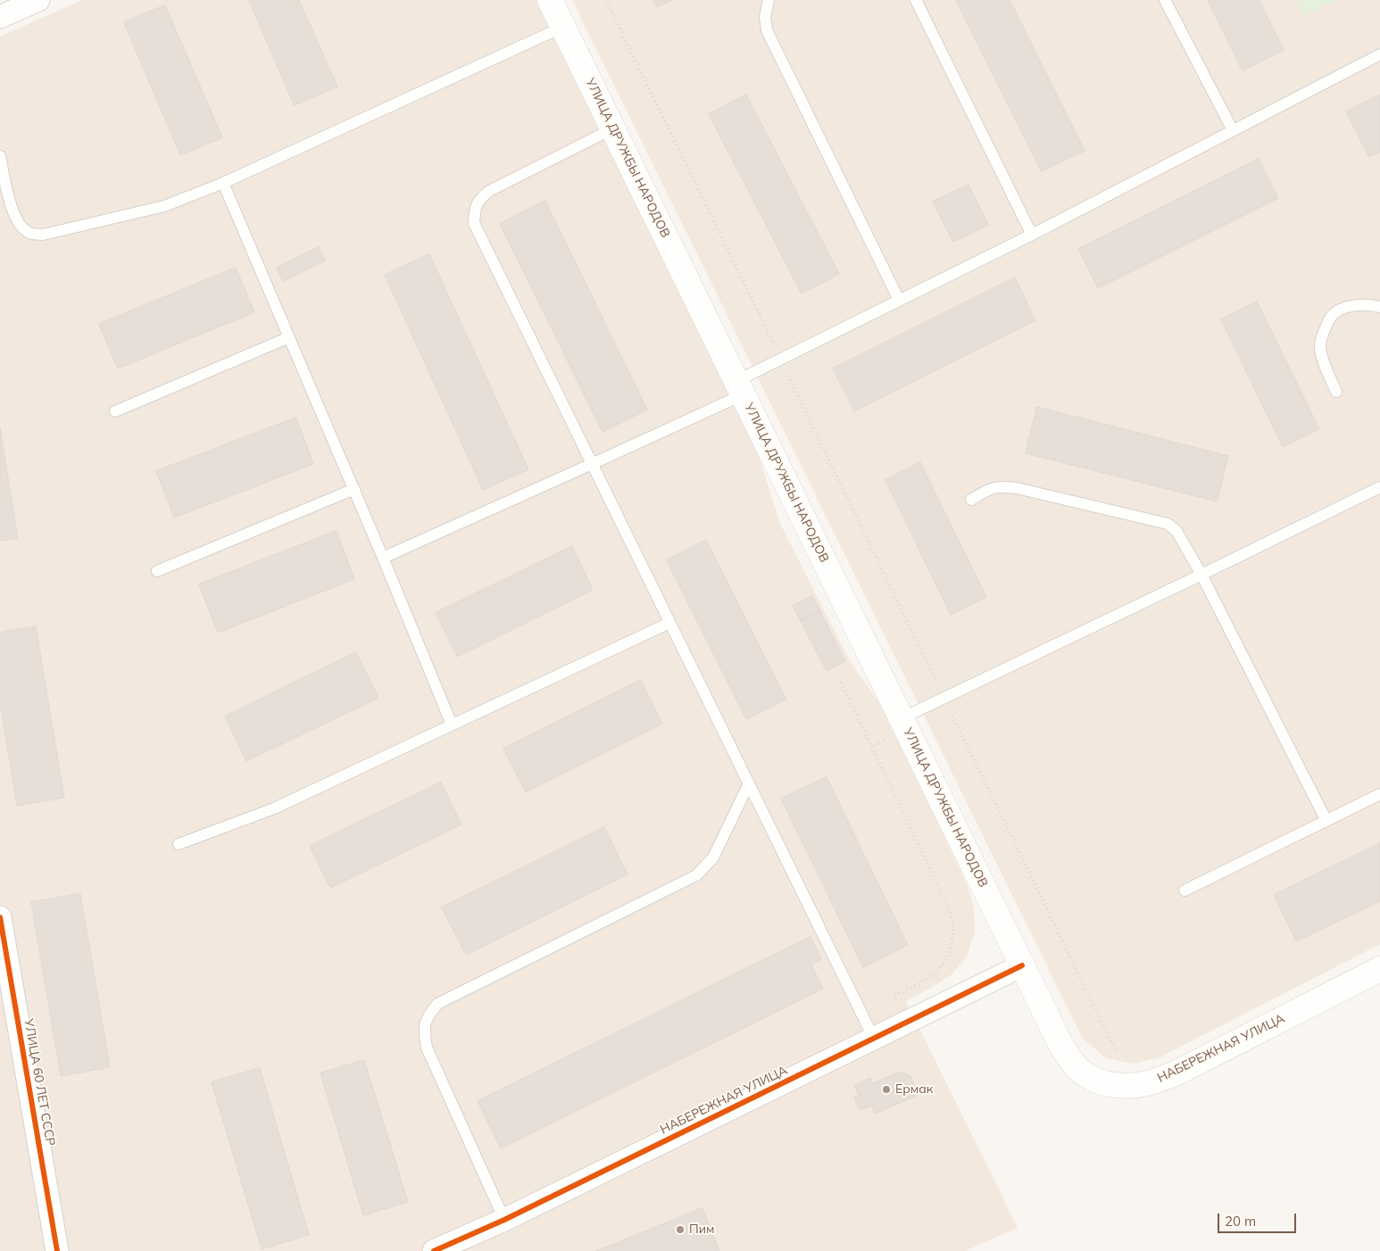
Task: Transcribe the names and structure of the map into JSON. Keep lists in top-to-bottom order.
{
  "streets": {
    "main road": ["УЛИЦА ДРУЖБЫ НАРОДОВ", "НАБЕРЕЖНАЯ УЛИЦА"],
    "street": ["УЛИЦА 60 ЛЕТ СССР"]
  },
  "crossings": [
    ["УЛИЦА ДРУЖБЫ НАРОДОВ", "НАБЕРЕЖНАЯ УЛИЦА"]
  ],
  "places": ["Ермак", "Пим"],
  "scale_bar": "20 m"
}
